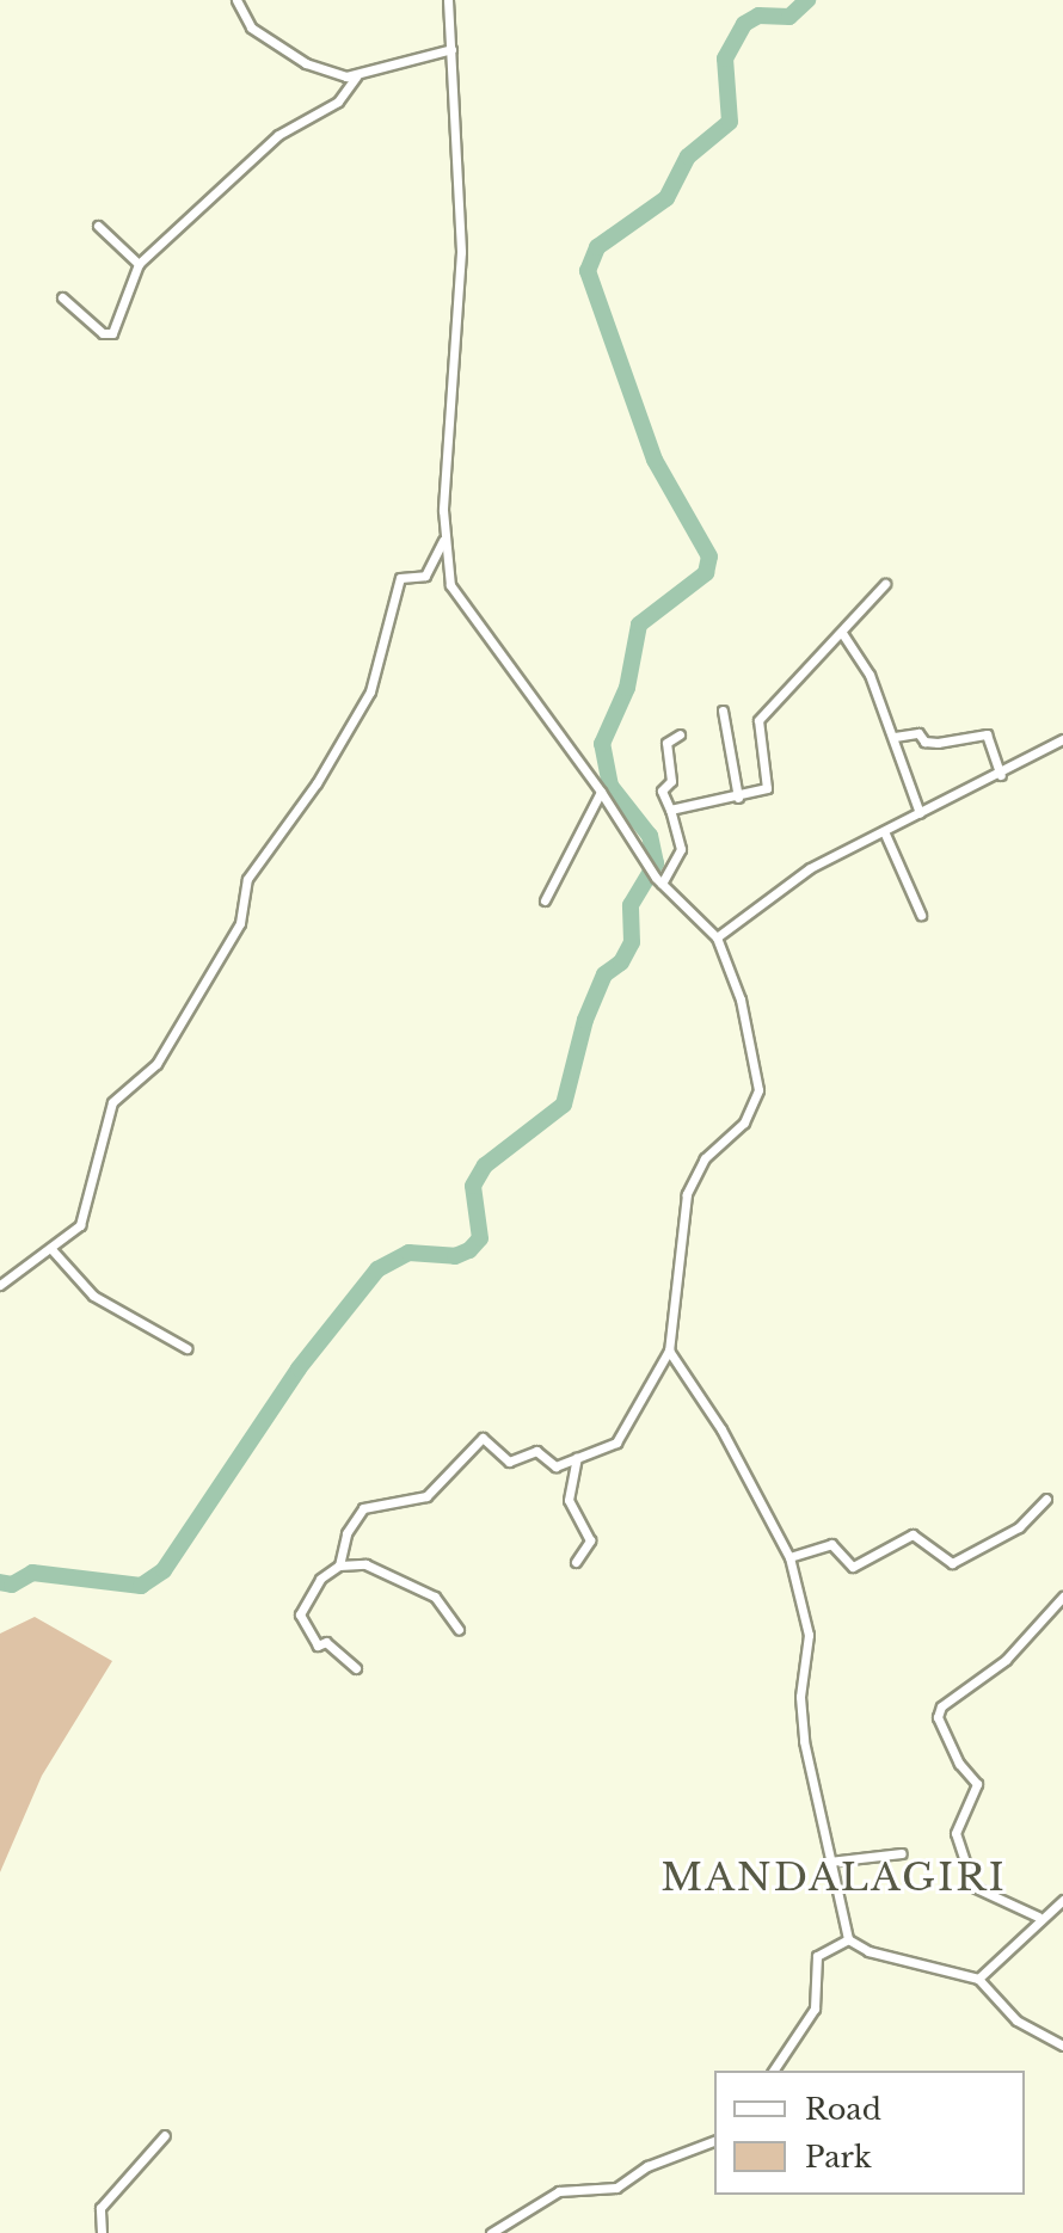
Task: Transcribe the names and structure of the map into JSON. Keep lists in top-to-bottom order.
{
  "districts": ["MANDALAGIRI"],
  "legend": ["Road", "Park"]
}
